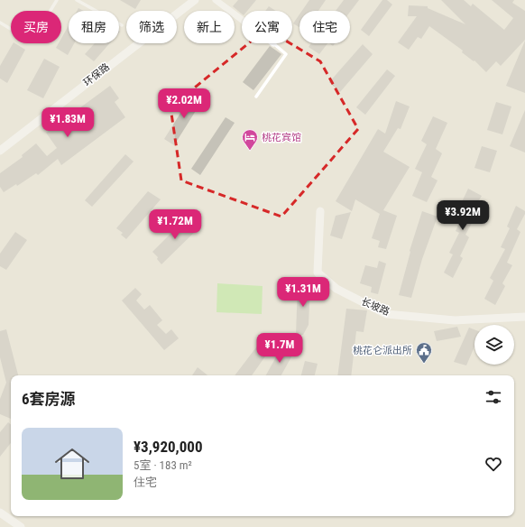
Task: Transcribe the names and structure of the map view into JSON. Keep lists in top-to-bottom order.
{
  "streets": {
    "street": ["环保路", "长坡路"]
  },
  "places": {
    "hotel": ["桃花宾馆"],
    "public building": ["桃花仑派出所"]
  },
  "page": {
    "chip": [
      "买房",
      "租房",
      "筛选",
      "新上",
      "公寓",
      "住宅"
    ],
    "price": [
      "¥2.02M",
      "¥1.83M",
      "¥3.92M",
      "¥1.72M",
      "¥1.31M",
      "¥1.7M"
    ],
    "heading": "6套房源",
    "list": [
      {
        "name": "¥3,920,000",
        "note": "5室 · 183 m² · 住宅"
      }
    ]
  }
}
